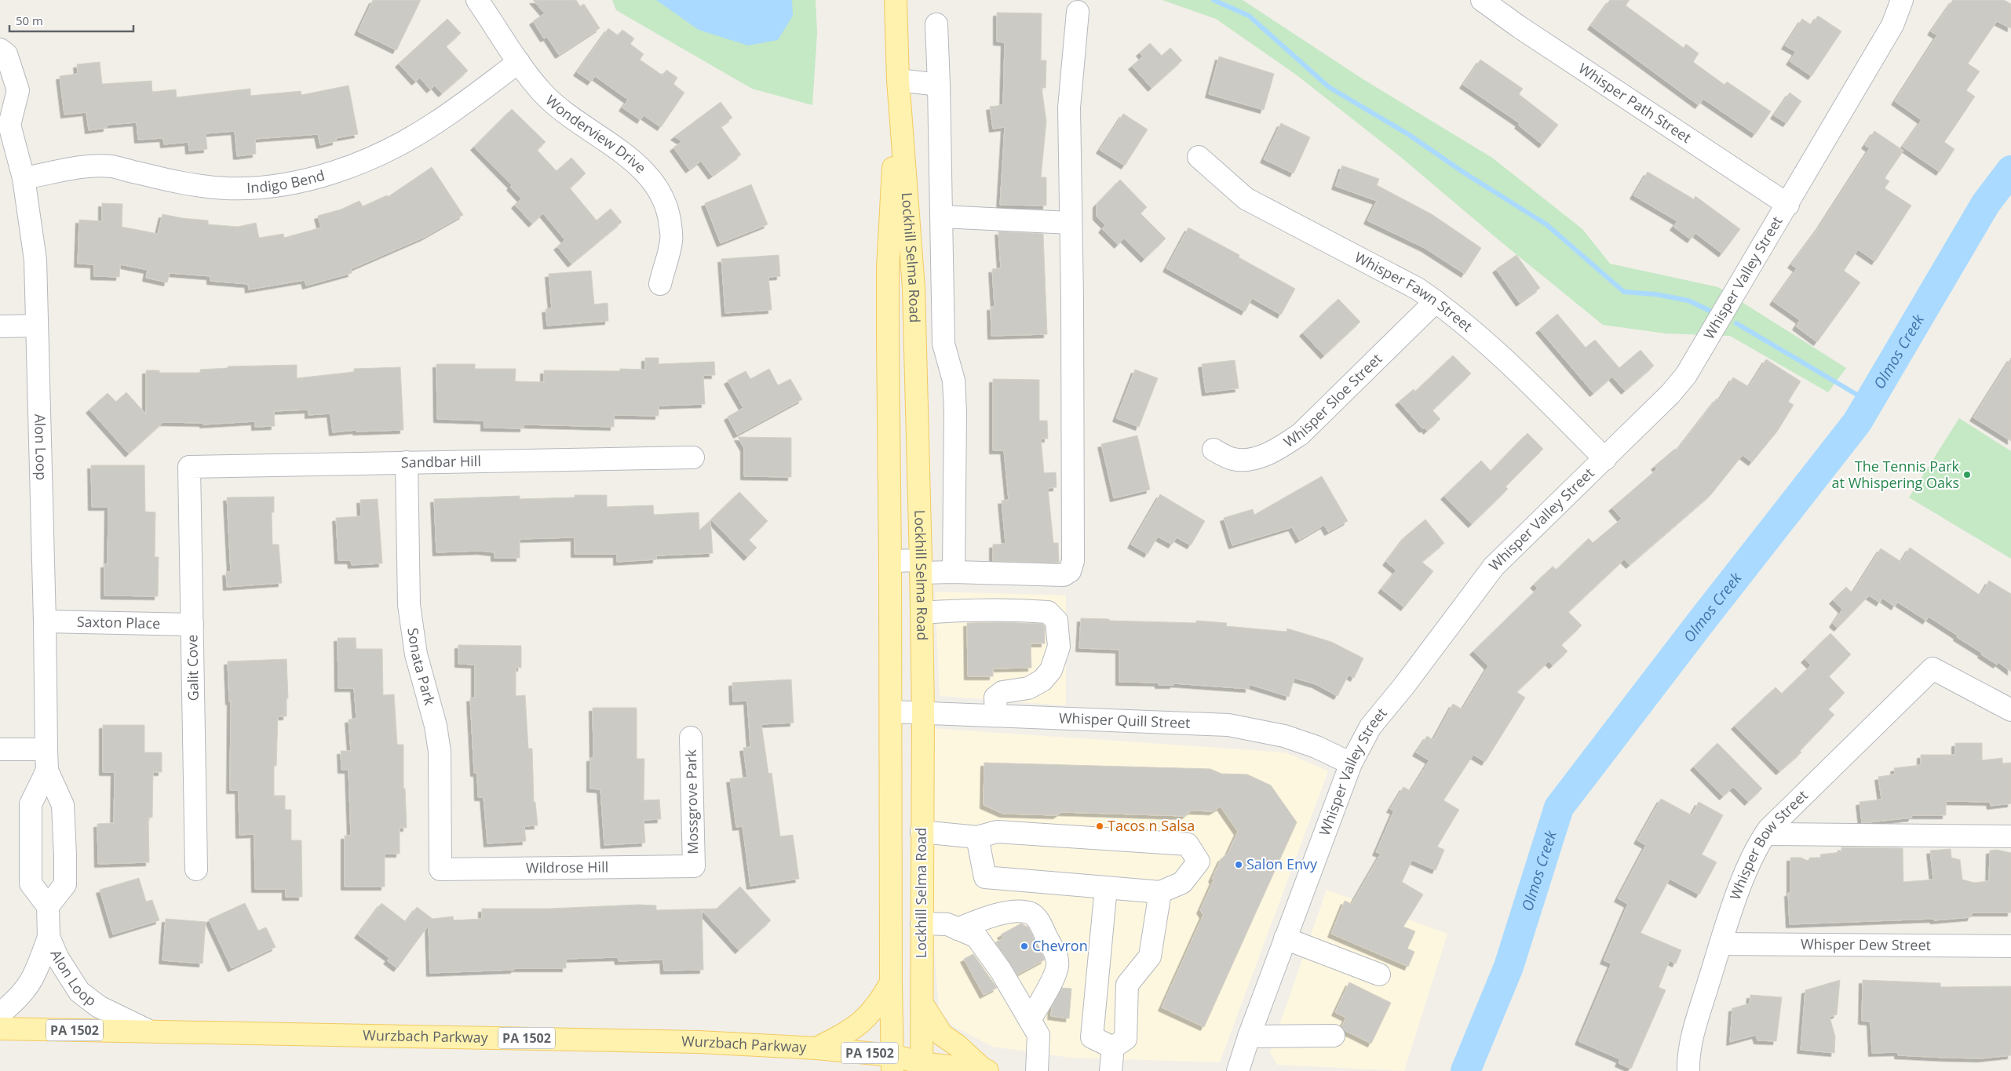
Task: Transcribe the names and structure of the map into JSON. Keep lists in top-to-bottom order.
{
  "streets": {
    "main road": ["Lockhill Selma Road", "PA 1502", "Wurzbach Parkway"],
    "street": [
      "Whisper Path Street",
      "Wonderview Drive",
      "Indigo Bend",
      "Whisper Valley Street",
      "Whisper Fawn Street",
      "Whisper Sloe Street",
      "Alon Loop",
      "Sandbar Hill",
      "Saxton Place",
      "Sonata Park",
      "Galit Cove",
      "Whisper Quill Street",
      "Mossgrove Park",
      "Whisper Bow Street",
      "Wildrose Hill",
      "Whisper Dew Street"
    ]
  },
  "crossings": [
    ["Whisper Path Street", "Whisper Valley Street"],
    ["Wonderview Drive", "Indigo Bend"],
    ["Indigo Bend", "Alon Loop"],
    ["Lockhill Selma Road", "Whisper Quill Street"],
    ["Lockhill Selma Road", "Wurzbach Parkway"],
    ["Whisper Valley Street", "Whisper Fawn Street"],
    ["Whisper Valley Street", "Whisper Quill Street"],
    ["Whisper Fawn Street", "Whisper Sloe Street"],
    ["Alon Loop", "Saxton Place"],
    ["Alon Loop", "Wurzbach Parkway"],
    ["Sandbar Hill", "Sonata Park"],
    ["Sandbar Hill", "Galit Cove"],
    ["Saxton Place", "Galit Cove"],
    ["Sonata Park", "Wildrose Hill"],
    ["Mossgrove Park", "Wildrose Hill"],
    ["Whisper Bow Street", "Whisper Dew Street"]
  ],
  "water": ["Olmos Creek"],
  "places": [
    "The Tennis Park at Whispering Oaks",
    "Tacos n Salsa",
    "Salon Envy",
    "Chevron"
  ],
  "scale_bar": "50 m"
}
